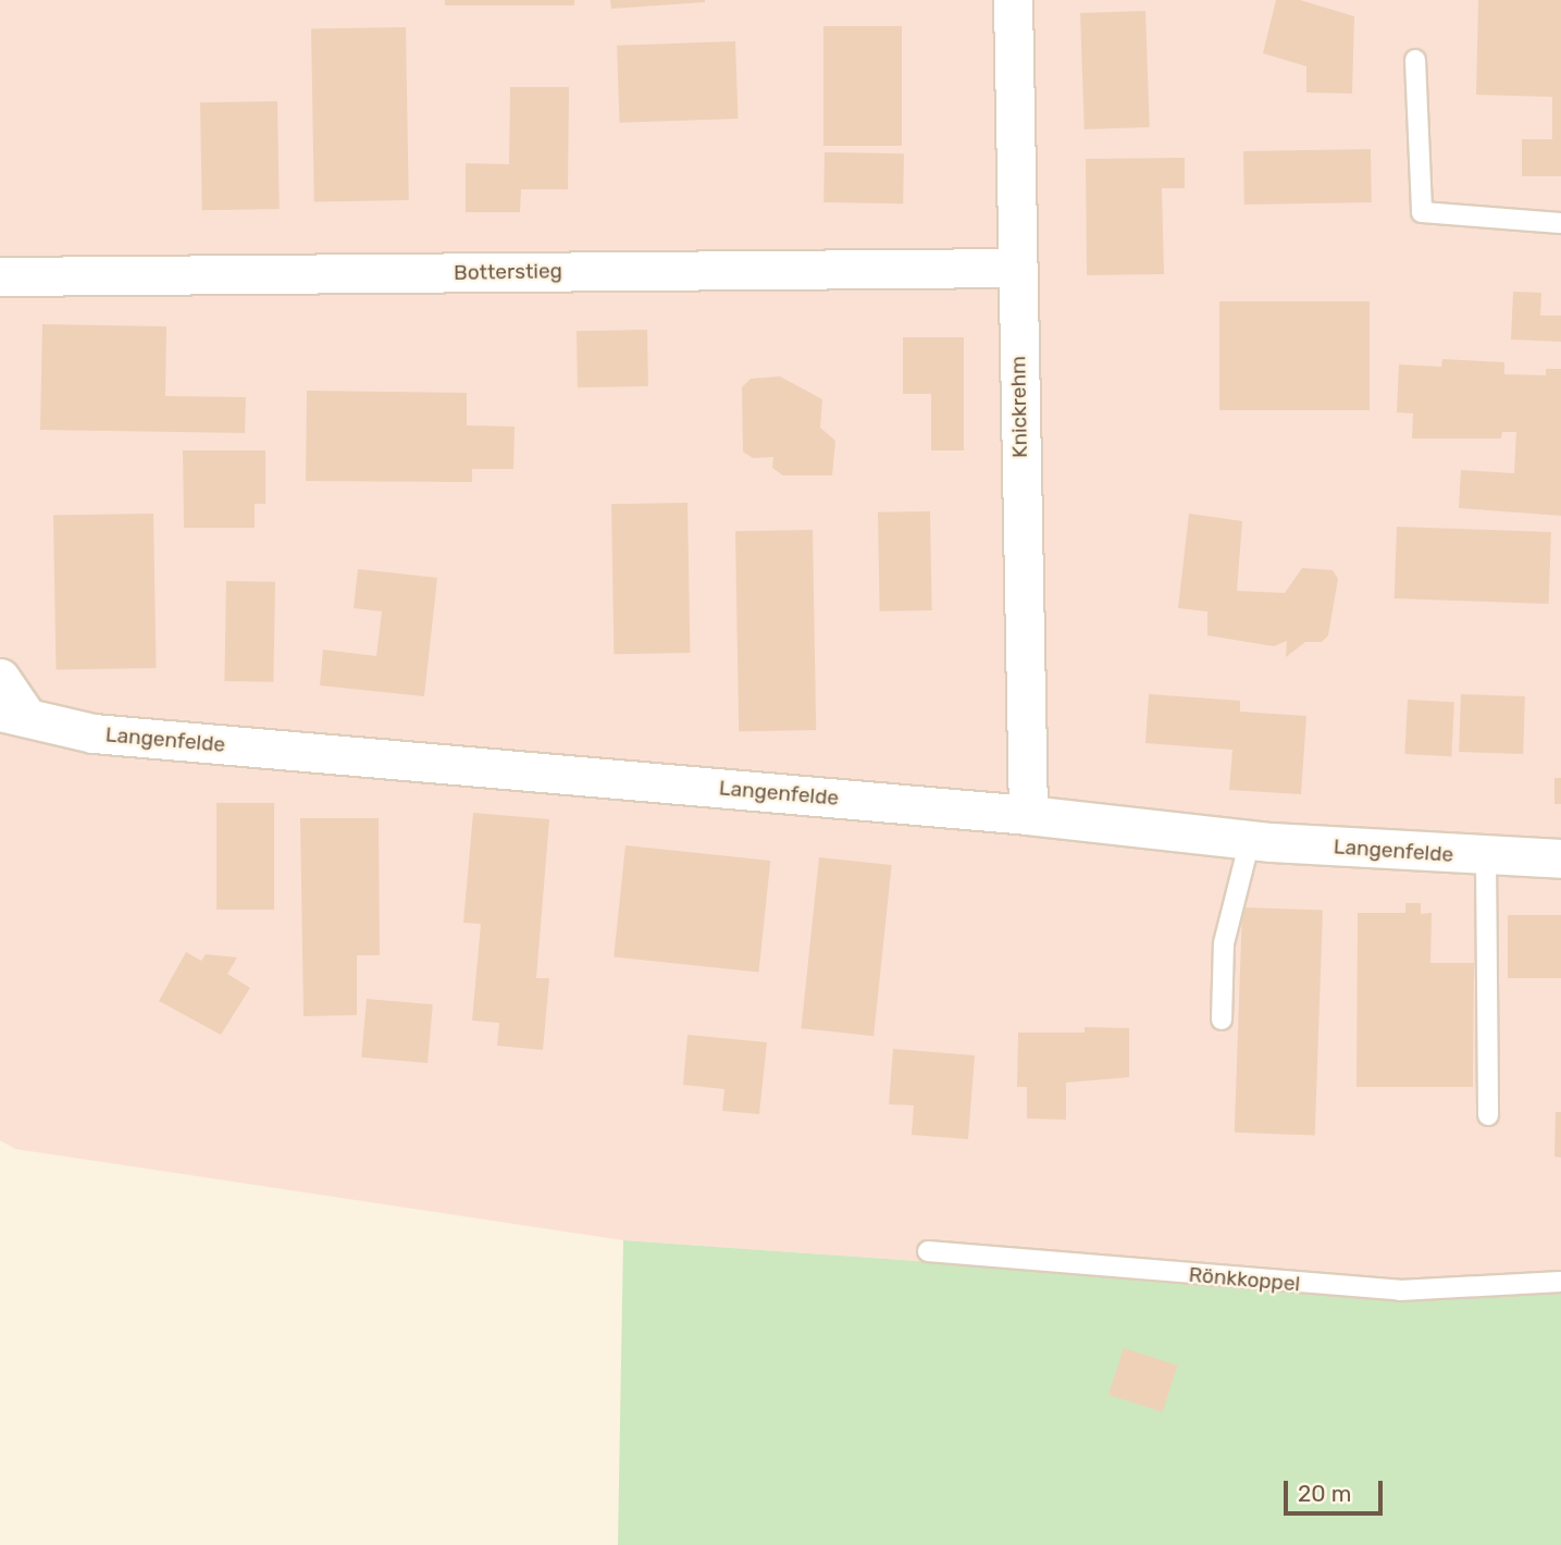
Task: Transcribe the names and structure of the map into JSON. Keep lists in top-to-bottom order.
{
  "streets": {
    "street": ["Botterstieg", "Knickrehm", "Langenfelde"],
    "lane": ["Rönkkoppel"]
  },
  "crossings": [
    ["Botterstieg", "Knickrehm"],
    ["Knickrehm", "Langenfelde"]
  ],
  "scale_bar": "20 m"
}
